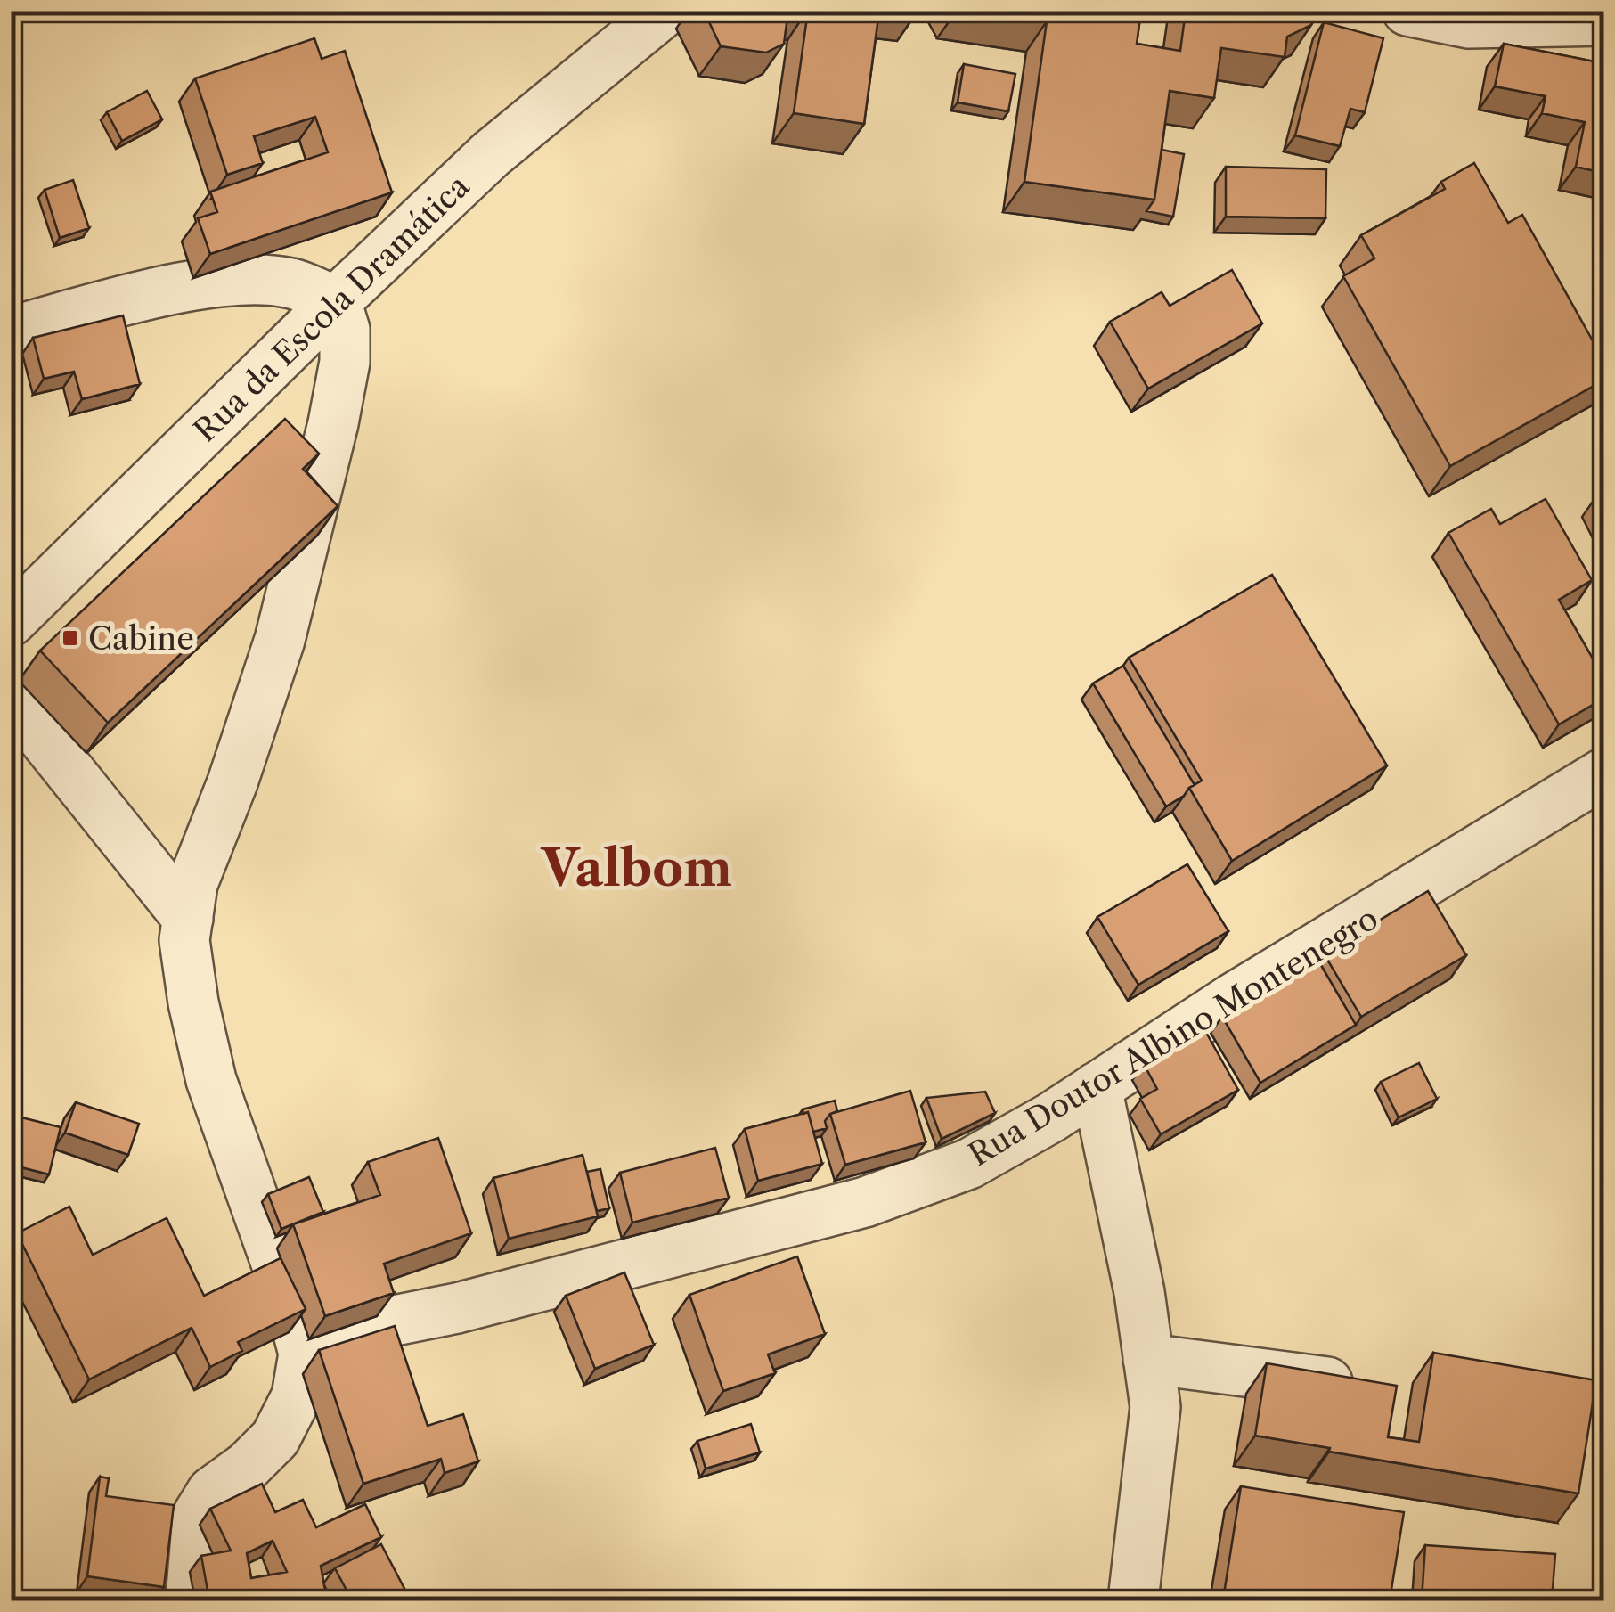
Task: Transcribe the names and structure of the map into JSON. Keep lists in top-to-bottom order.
{
  "streets": {
    "street": ["Rua da Escola Dramática", "Rua Doutor Albino Montenegro"]
  },
  "districts": ["Valbom"],
  "places": {
    "transit": ["Cabine"]
  }
}
